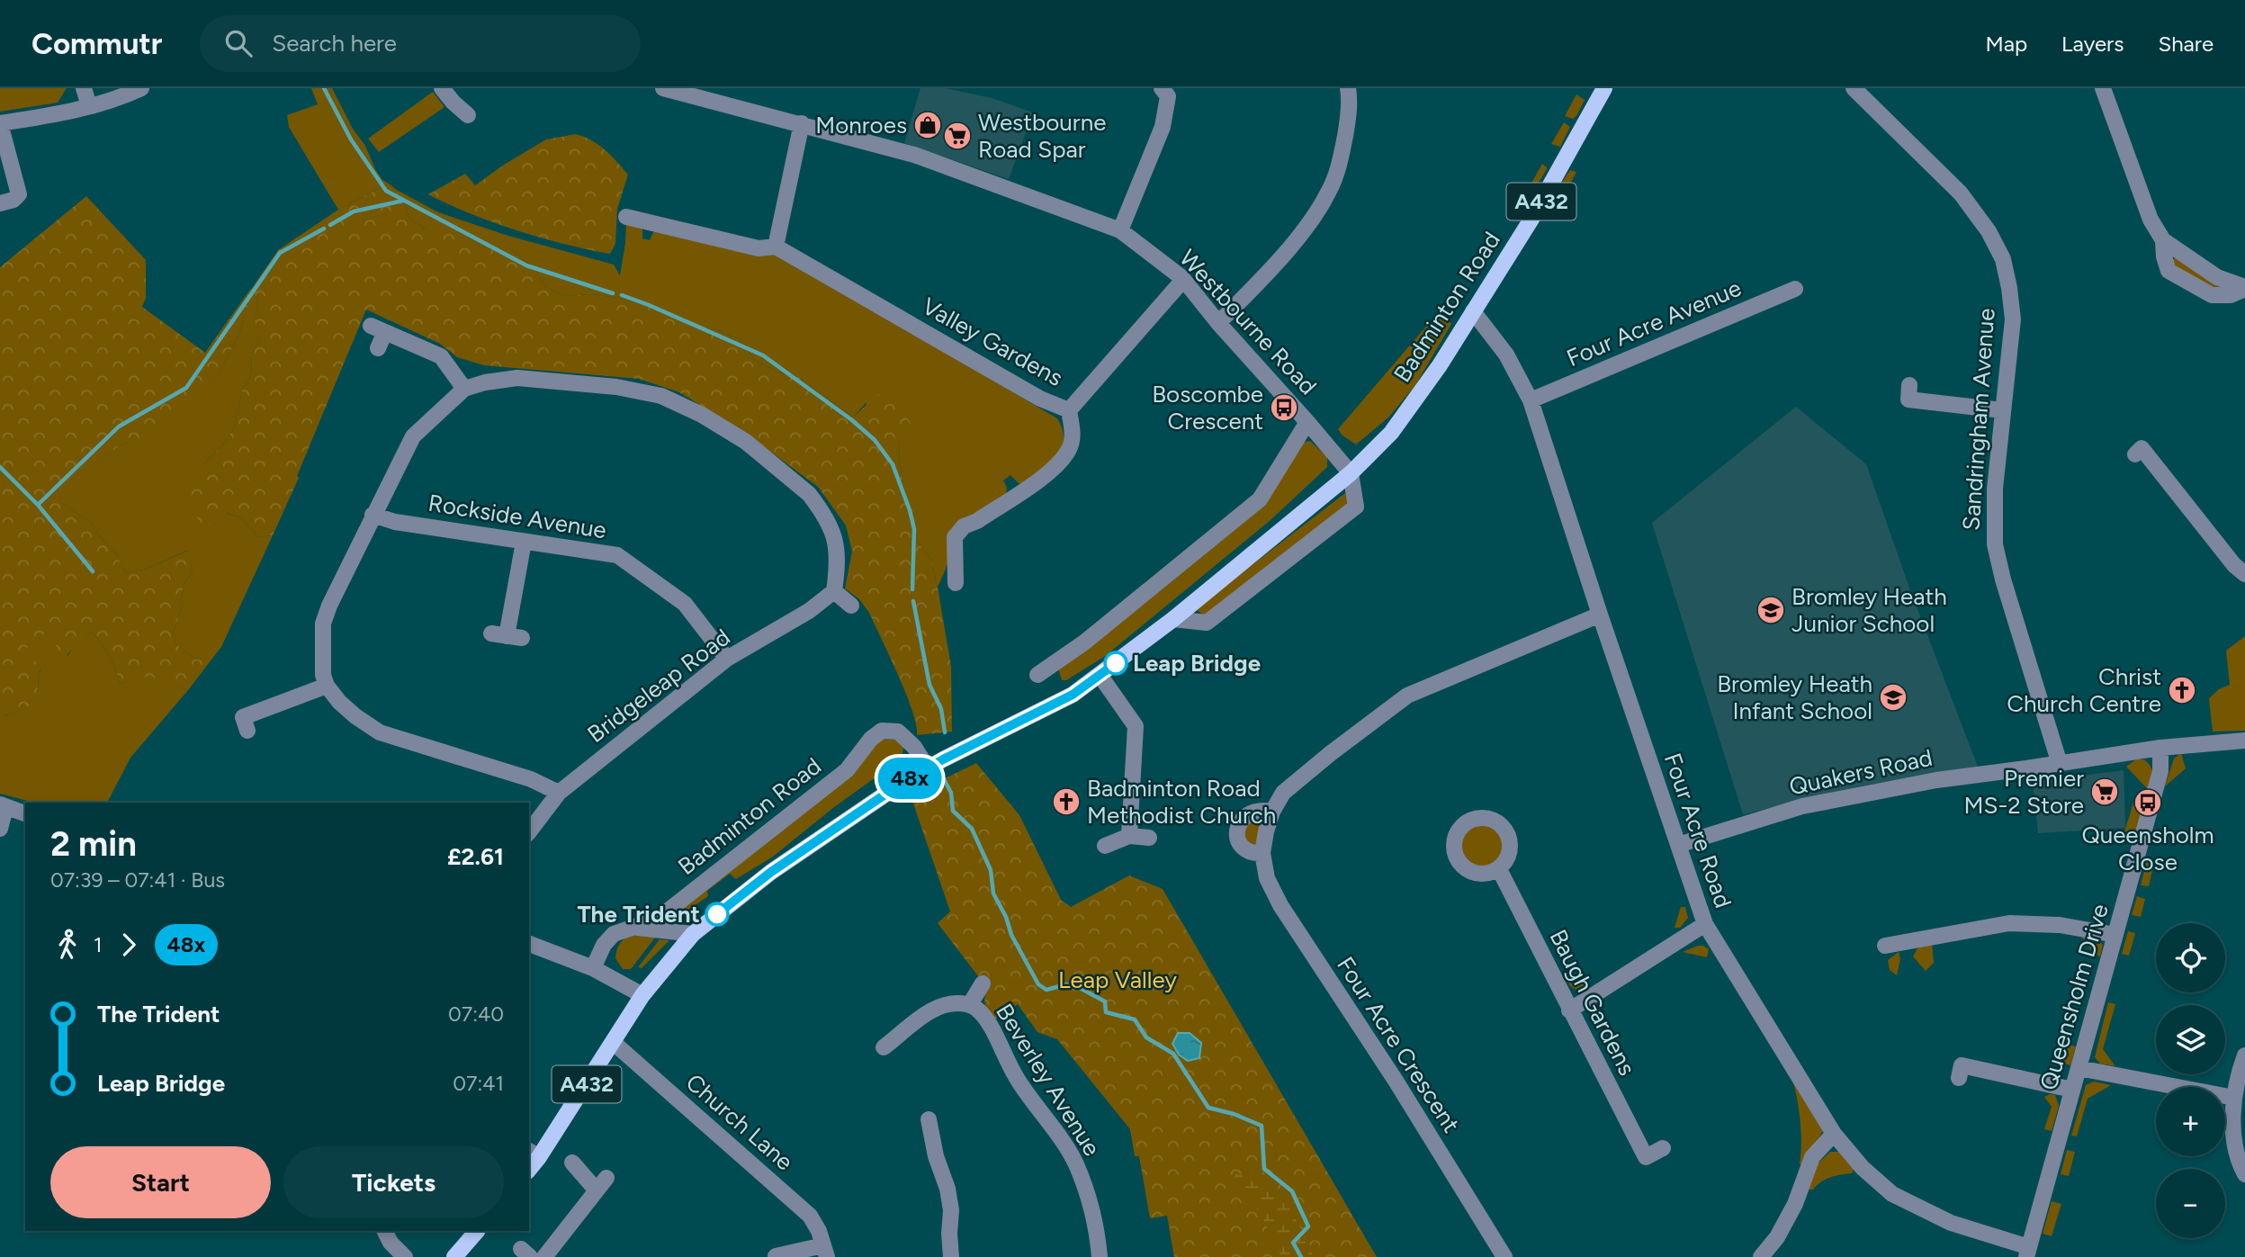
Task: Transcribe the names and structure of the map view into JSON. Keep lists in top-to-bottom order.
{
  "streets": {
    "main road": ["A432", "Badminton Road"],
    "street": [
      "Westbourne Road",
      "Four Acre Avenue",
      "Valley Gardens",
      "Sandringham Avenue",
      "Rockside Avenue",
      "Bridgeleap Road",
      "Quakers Road",
      "Four Acre Road",
      "Queensholm Drive",
      "Baugh Gardens",
      "Four Acre Crescent",
      "Beverley Avenue",
      "Church Lane"
    ]
  },
  "crossings": [
    ["Badminton Road", "Westbourne Road"],
    ["Badminton Road", "Four Acre Road"],
    ["Badminton Road", "Church Lane"],
    ["Westbourne Road", "Valley Gardens"],
    ["Four Acre Avenue", "Four Acre Road"],
    ["Sandringham Avenue", "Quakers Road"],
    ["Rockside Avenue", "Bridgeleap Road"],
    ["Quakers Road", "Four Acre Road"],
    ["Quakers Road", "Queensholm Drive"],
    ["Four Acre Road", "Queensholm Drive"],
    ["Four Acre Road", "Four Acre Crescent"]
  ],
  "parks": ["Leap Valley"],
  "places": {
    "shop": ["Monroes"],
    "supermarket": ["Westbourne Road Spar", "Premier MS-2 Store"],
    "bus stop": ["Boscombe Crescent", "Queensholm Close"],
    "school or university": ["Bromley Heath Junior School", "Bromley Heath Infant School"],
    "other": ["Leap Bridge", "The Trident"],
    "church": ["Christ Church Centre", "Badminton Road Methodist Church"]
  },
  "lines": ["bus line 48x"],
  "page": {
    "header": "Commutr",
    "search": "Search here",
    "nav": ["Map", "Layers", "Share"],
    "on_map": "48x",
    "heading": ["2 min", "07:39 – 07:41 · Bus", "£2.61"],
    "legs": ["1", "48x"],
    "map_buttons": ["+", "−"],
    "list": [
      {
        "name": "The Trident",
        "value": "07:40"
      },
      {
        "name": "Leap Bridge",
        "value": "07:41"
      }
    ],
    "buttons": ["Start", "Tickets"]
  }
}
